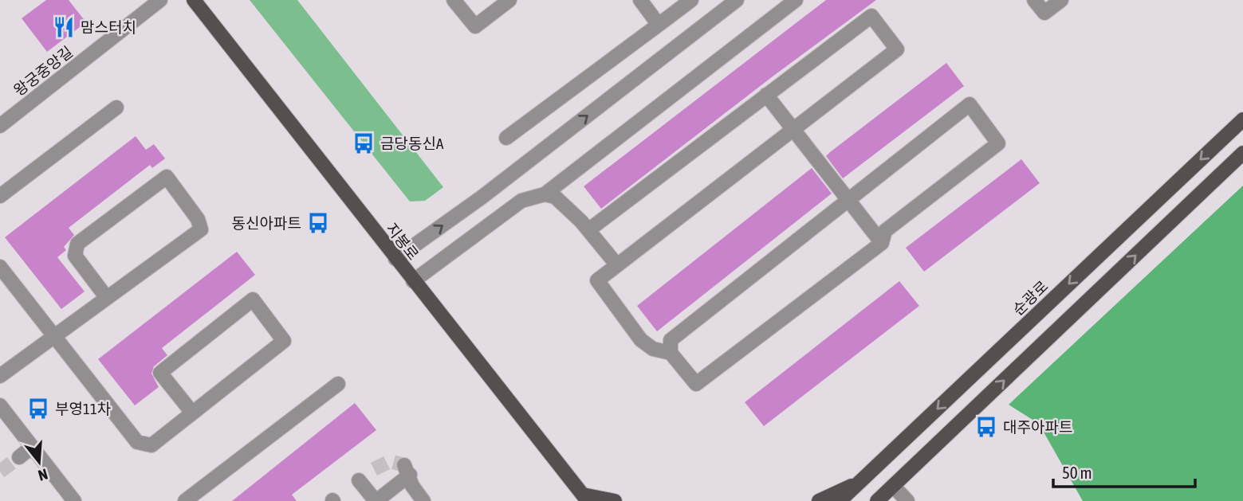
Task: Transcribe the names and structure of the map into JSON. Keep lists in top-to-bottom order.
{
  "streets": {
    "main road": ["지봉로", "순광로"],
    "street": ["왕궁중앙길"]
  },
  "places": {
    "restaurant": ["맘스터치"],
    "bus stop": [
      "금당동신A",
      "동신아파트",
      "부영11차",
      "대주아파트"
    ]
  },
  "scale_bar": "50 m",
  "north": "bottom"
}
